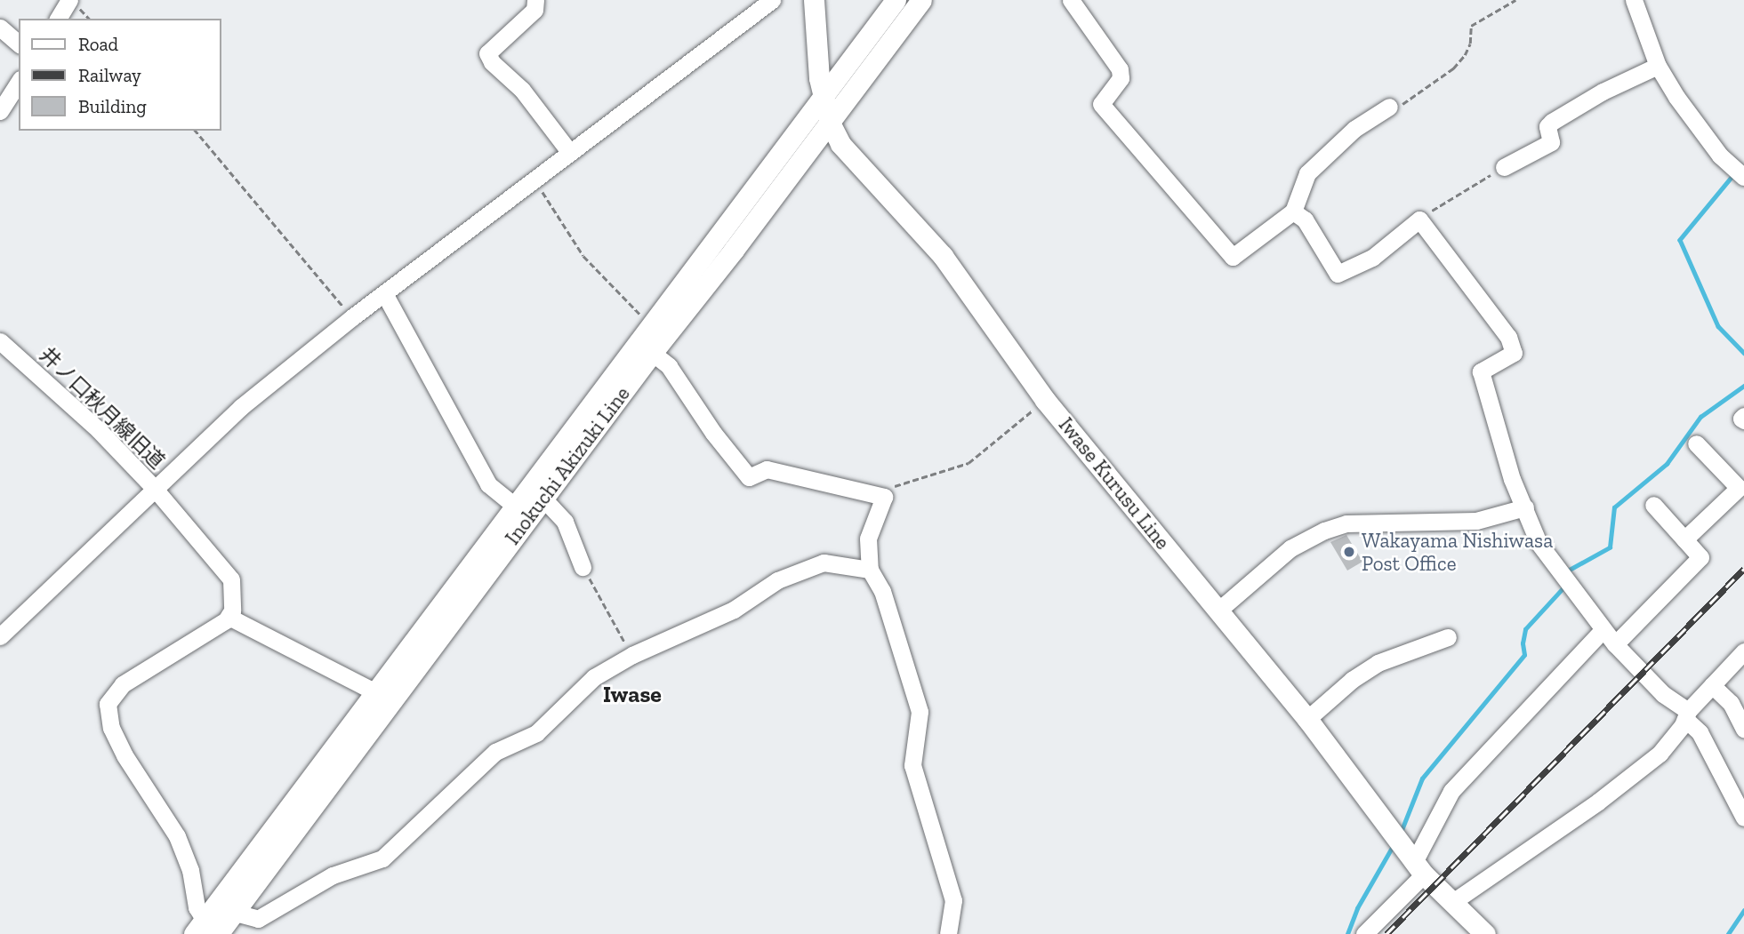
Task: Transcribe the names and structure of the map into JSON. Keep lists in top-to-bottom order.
{
  "streets": {
    "main road": ["Inokuchi Akizuki Line", "Iwase Kurusu Line"],
    "street": ["井ノ口秋月線旧道"]
  },
  "crossings": [
    ["Inokuchi Akizuki Line", "Iwase Kurusu Line"]
  ],
  "districts": ["Iwase"],
  "places": ["Wakayama Nishiwasa Post Office"],
  "legend": ["Road", "Railway", "Building"]
}
